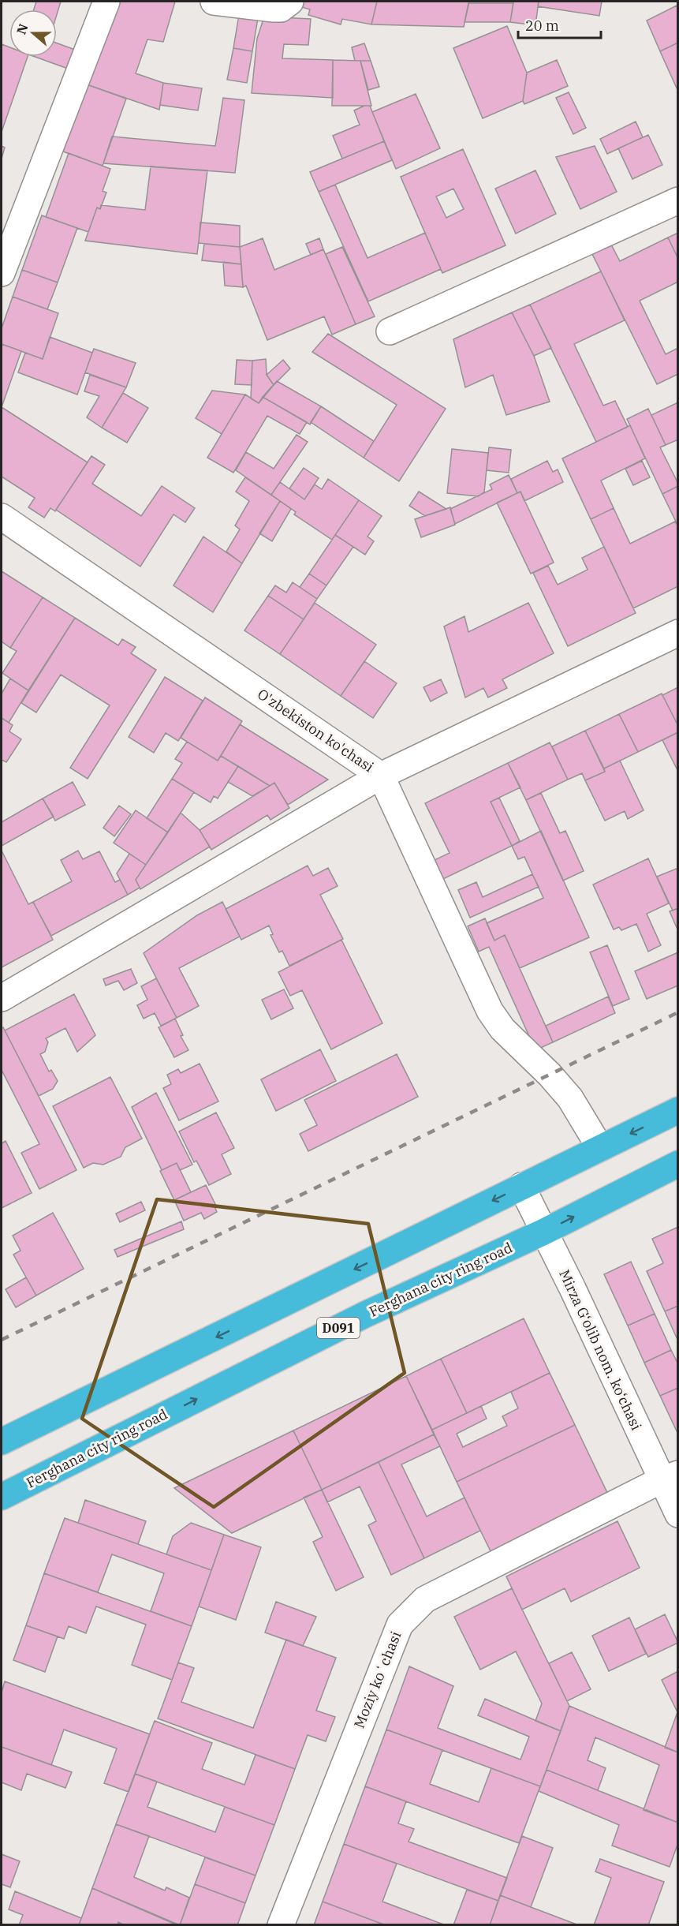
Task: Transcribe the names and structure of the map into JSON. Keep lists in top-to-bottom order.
{
  "streets": {
    "highway": ["Ferghana city ring road", "D091"],
    "street": ["O'zbekiston ko'chasi", "Mirza G‘olib nom. ko‘chasi", "Moziy koʻchasi"]
  },
  "crossings": [
    ["Ferghana city ring road", "Mirza G‘olib nom. ko‘chasi"],
    ["Mirza G‘olib nom. ko‘chasi", "Moziy koʻchasi"]
  ],
  "scale_bar": "20 m",
  "north": "left"
}
